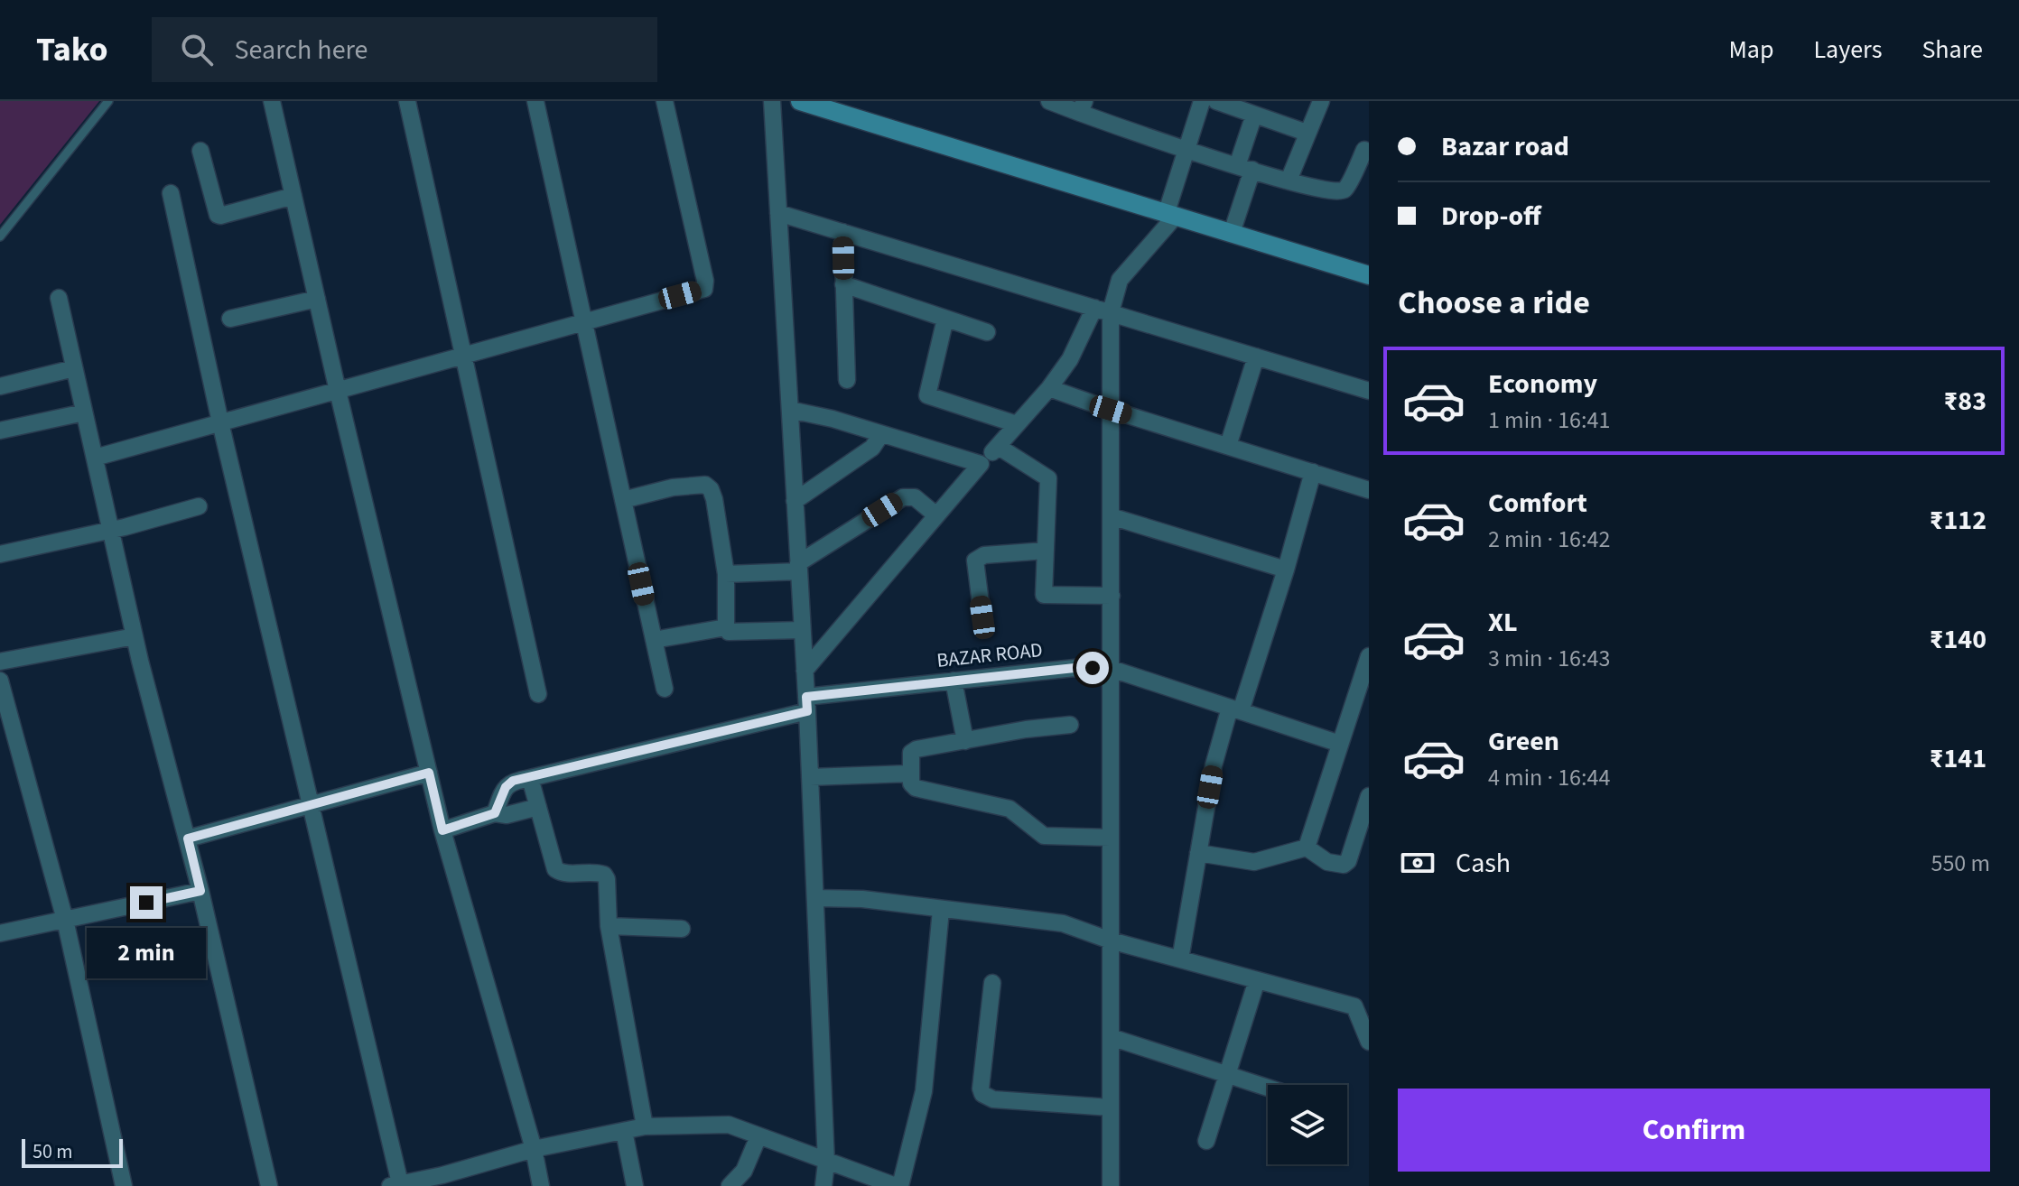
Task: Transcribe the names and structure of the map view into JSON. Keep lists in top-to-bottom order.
{
  "streets": {
    "street": ["BAZAR ROAD"]
  },
  "scale_bar": "50 m",
  "page": {
    "header": "Tako",
    "search": "Search here",
    "nav": ["Map", "Layers", "Share"],
    "banner": ["Bazar road", "Drop-off"],
    "heading": "Choose a ride",
    "list": [
      {
        "name": "Economy",
        "note": "1 min · 16:41",
        "value": "₹83"
      },
      {
        "name": "Comfort",
        "note": "2 min · 16:42",
        "value": "₹112"
      },
      {
        "name": "XL",
        "note": "3 min · 16:43",
        "value": "₹140"
      },
      {
        "name": "Green",
        "note": "4 min · 16:44",
        "value": "₹141"
      }
    ],
    "pay": ["Cash", "550 m"],
    "bubble": "2 min",
    "buttons": "Confirm",
    "scale": "50 m"
  }
}
